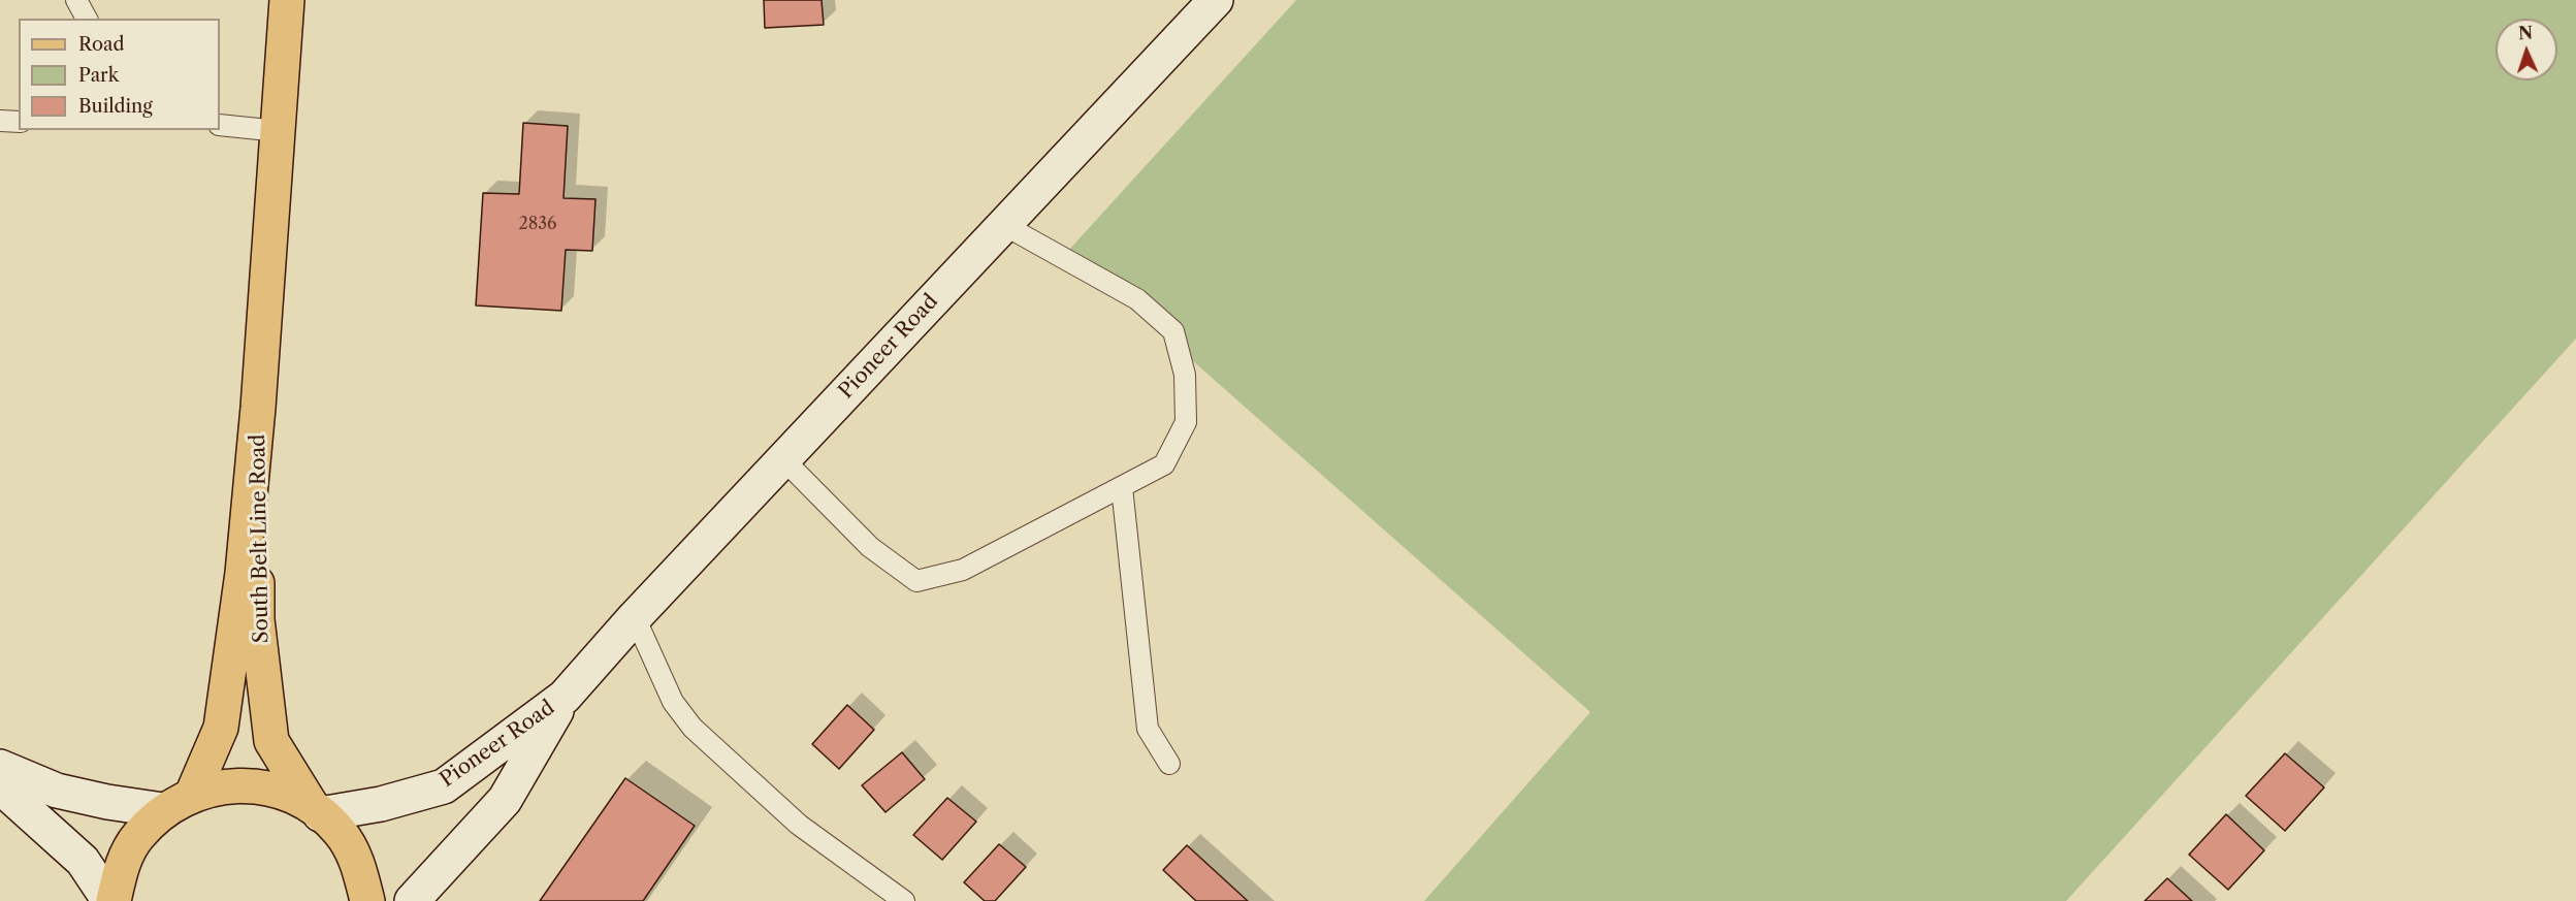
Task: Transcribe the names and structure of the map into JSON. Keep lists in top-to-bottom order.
{
  "streets": {
    "main road": ["Pioneer Road", "South Belt Line Road"]
  },
  "crossings": [
    ["Pioneer Road", "South Belt Line Road"]
  ],
  "house_numbers": ["2836"],
  "legend": ["Road", "Park", "Building"],
  "north": "top"
}
